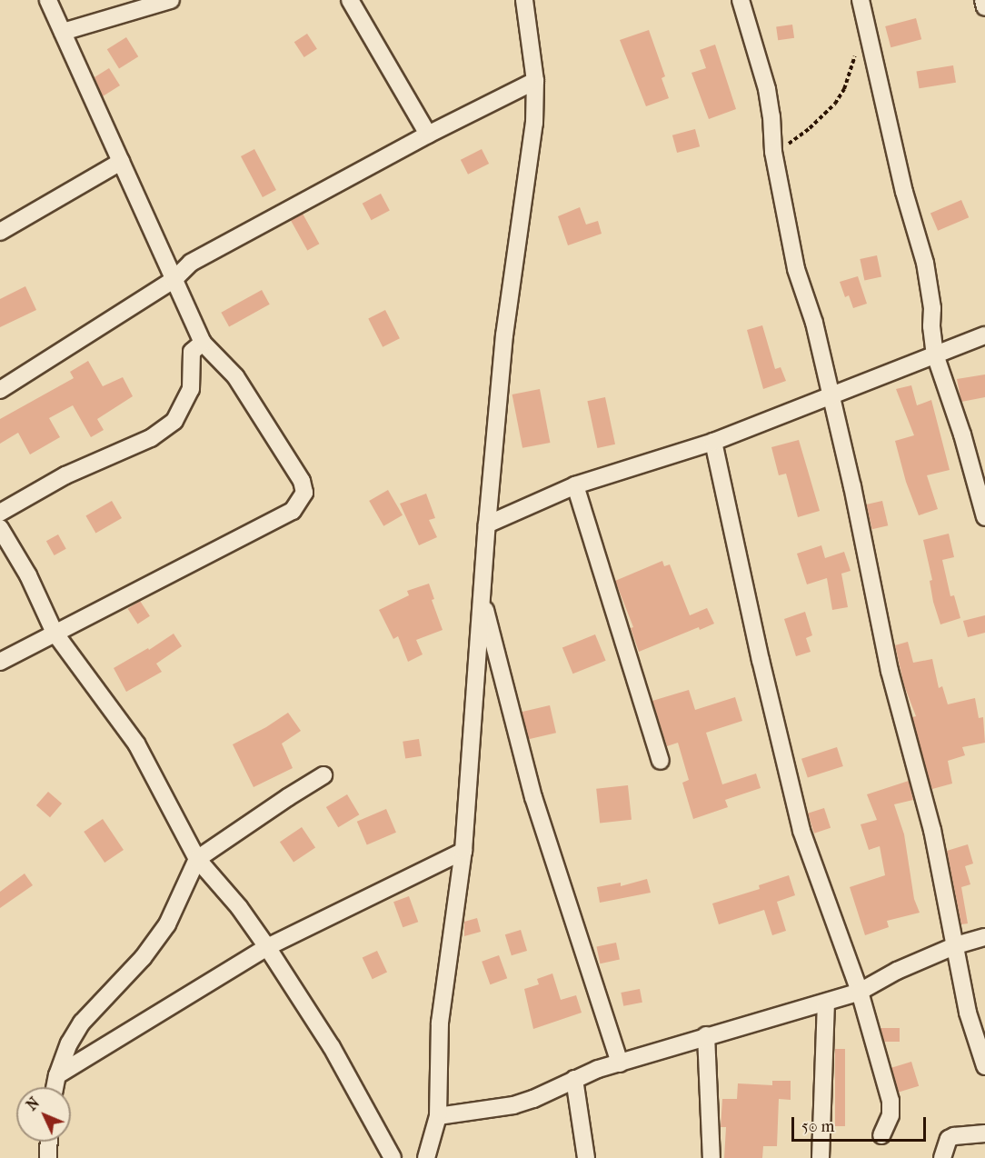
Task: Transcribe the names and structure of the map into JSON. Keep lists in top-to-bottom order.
{
  "scale_bar": "50 m",
  "north": "top left"
}
